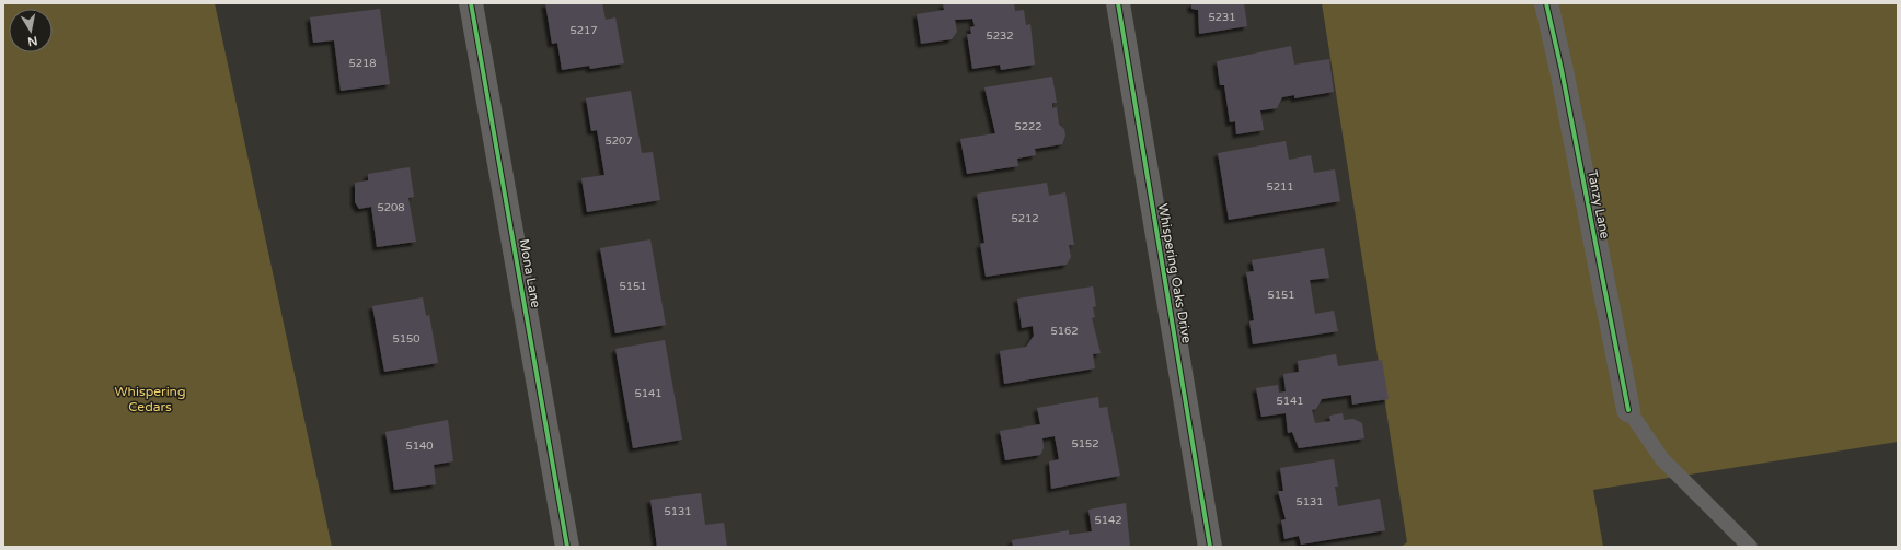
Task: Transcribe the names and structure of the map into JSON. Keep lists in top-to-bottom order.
{
  "streets": {
    "street": ["Tanzy Lane", "Mona Lane", "Whispering Oaks Drive"]
  },
  "parks": ["Whispering Cedars"],
  "house_numbers": [
    "5231",
    "5217",
    "5232",
    "5218",
    "5222",
    "5207",
    "5211",
    "5208",
    "5212",
    "5151",
    "5151",
    "5162",
    "5150",
    "5141",
    "5141",
    "5152",
    "5140",
    "5131",
    "5131",
    "5142"
  ],
  "north": "bottom"
}
